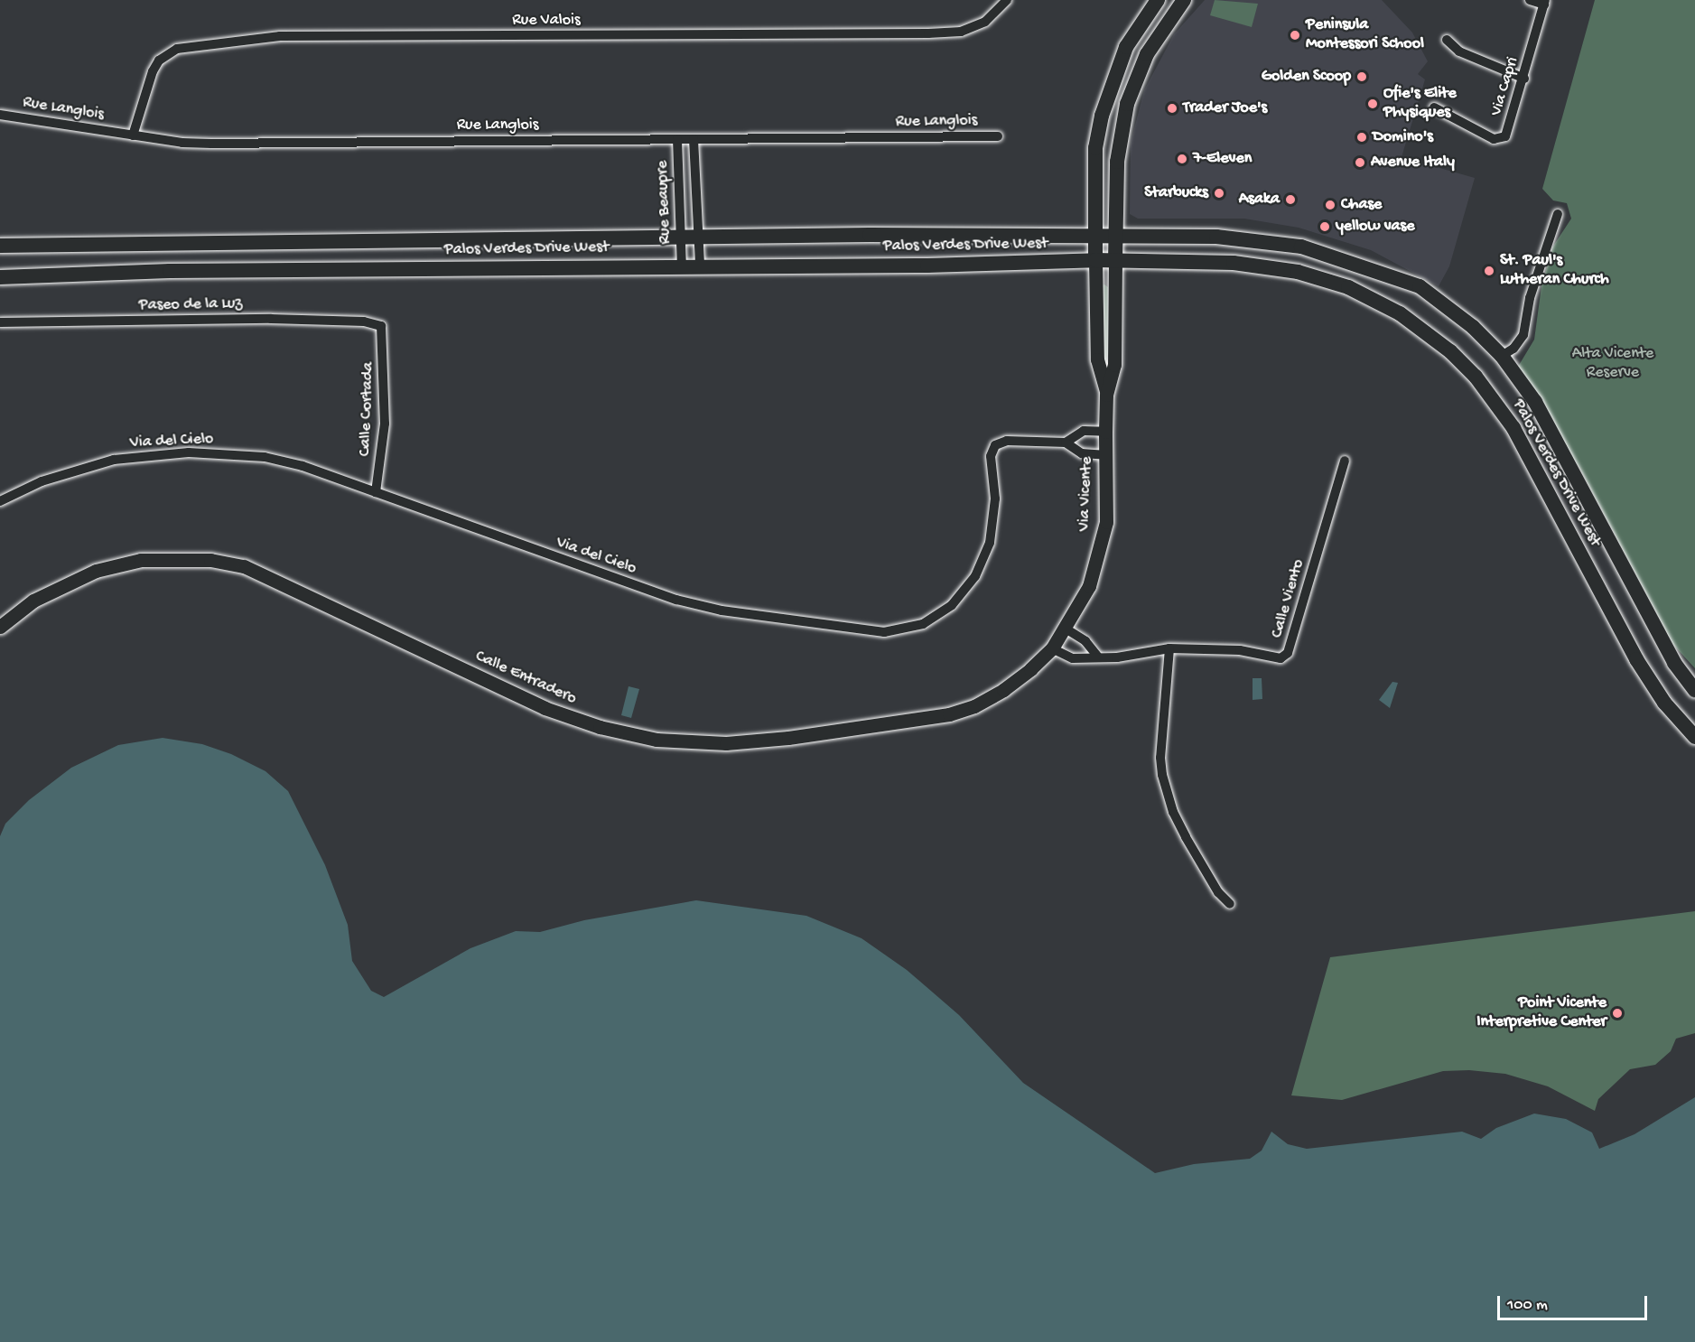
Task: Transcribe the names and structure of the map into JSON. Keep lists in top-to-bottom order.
{
  "streets": {
    "main road": ["Palos Verdes Drive West"],
    "street": [
      "Rue Valois",
      "Via Capri",
      "Rue Langlois",
      "Rue Beaupre",
      "Paseo de la Luz",
      "Calle Cortada",
      "Via del Cielo",
      "Via Vicente",
      "Calle Viento",
      "Calle Entradero"
    ]
  },
  "crossings": [
    ["Rue Valois", "Rue Langlois"],
    ["Rue Langlois", "Rue Beaupre"],
    ["Rue Beaupre", "Palos Verdes Drive West"],
    ["Palos Verdes Drive West", "Via Vicente"],
    ["Paseo de la Luz", "Calle Cortada"],
    ["Calle Cortada", "Via del Cielo"],
    ["Via del Cielo", "Via Vicente"],
    ["Via Vicente", "Calle Viento"],
    ["Via Vicente", "Calle Entradero"],
    ["Calle Viento", "Calle Entradero"]
  ],
  "parks": ["Alta Vicente Reserve"],
  "places": [
    "Peninsula Montessori School",
    "Golden Scoop",
    "Ofie's Elite Physiques",
    "Trader Joe's",
    "Domino's",
    "7-Eleven",
    "Avenue Italy",
    "Starbucks",
    "Asaka",
    "Chase",
    "yellow vase",
    "St. Paul's Lutheran Church",
    "Point Vicente Interpretive Center"
  ],
  "scale_bar": "100 m"
}
